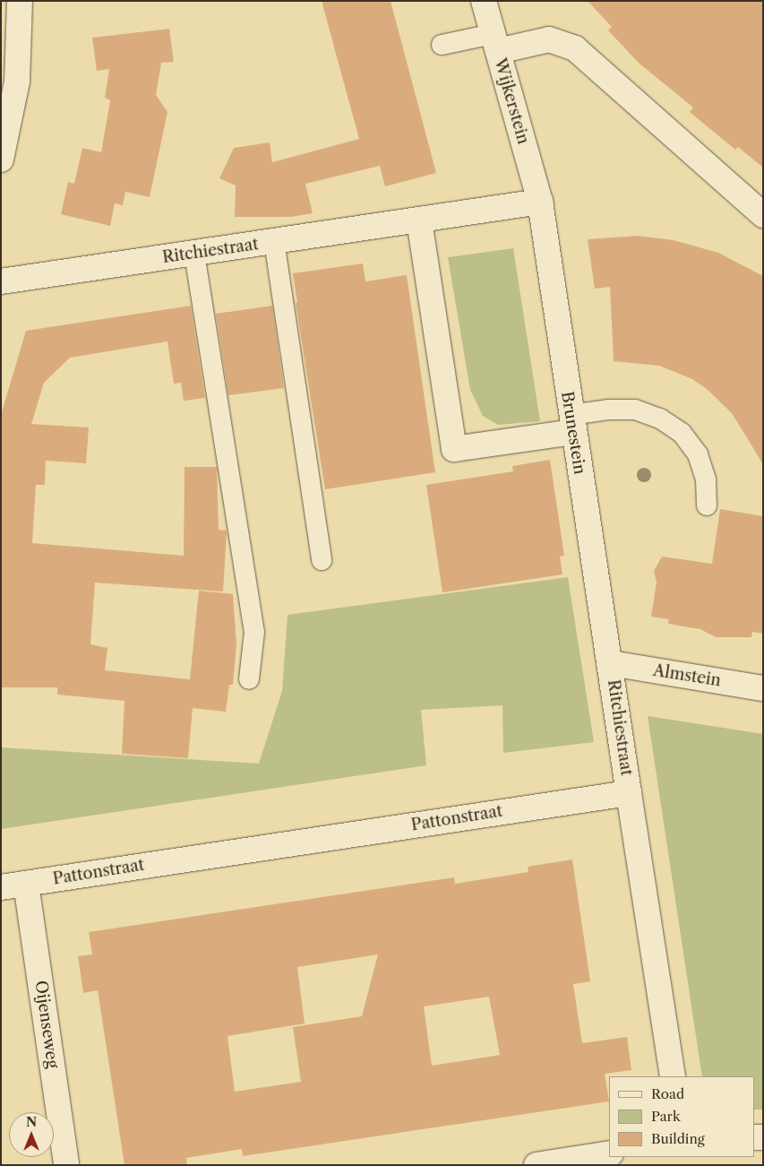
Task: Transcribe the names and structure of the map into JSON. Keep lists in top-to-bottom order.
{
  "streets": {
    "street": [
      "Wijkerstein",
      "Ritchiestraat",
      "Brunestein",
      "Almstein",
      "Pattonstraat",
      "Oijenseweg"
    ]
  },
  "crossings": [
    ["Wijkerstein", "Ritchiestraat"],
    ["Wijkerstein", "Brunestein"],
    ["Ritchiestraat", "Brunestein"],
    ["Ritchiestraat", "Almstein"],
    ["Ritchiestraat", "Pattonstraat"],
    ["Brunestein", "Almstein"],
    ["Pattonstraat", "Oijenseweg"]
  ],
  "legend": ["Road", "Park", "Building"],
  "north": "top"
}
